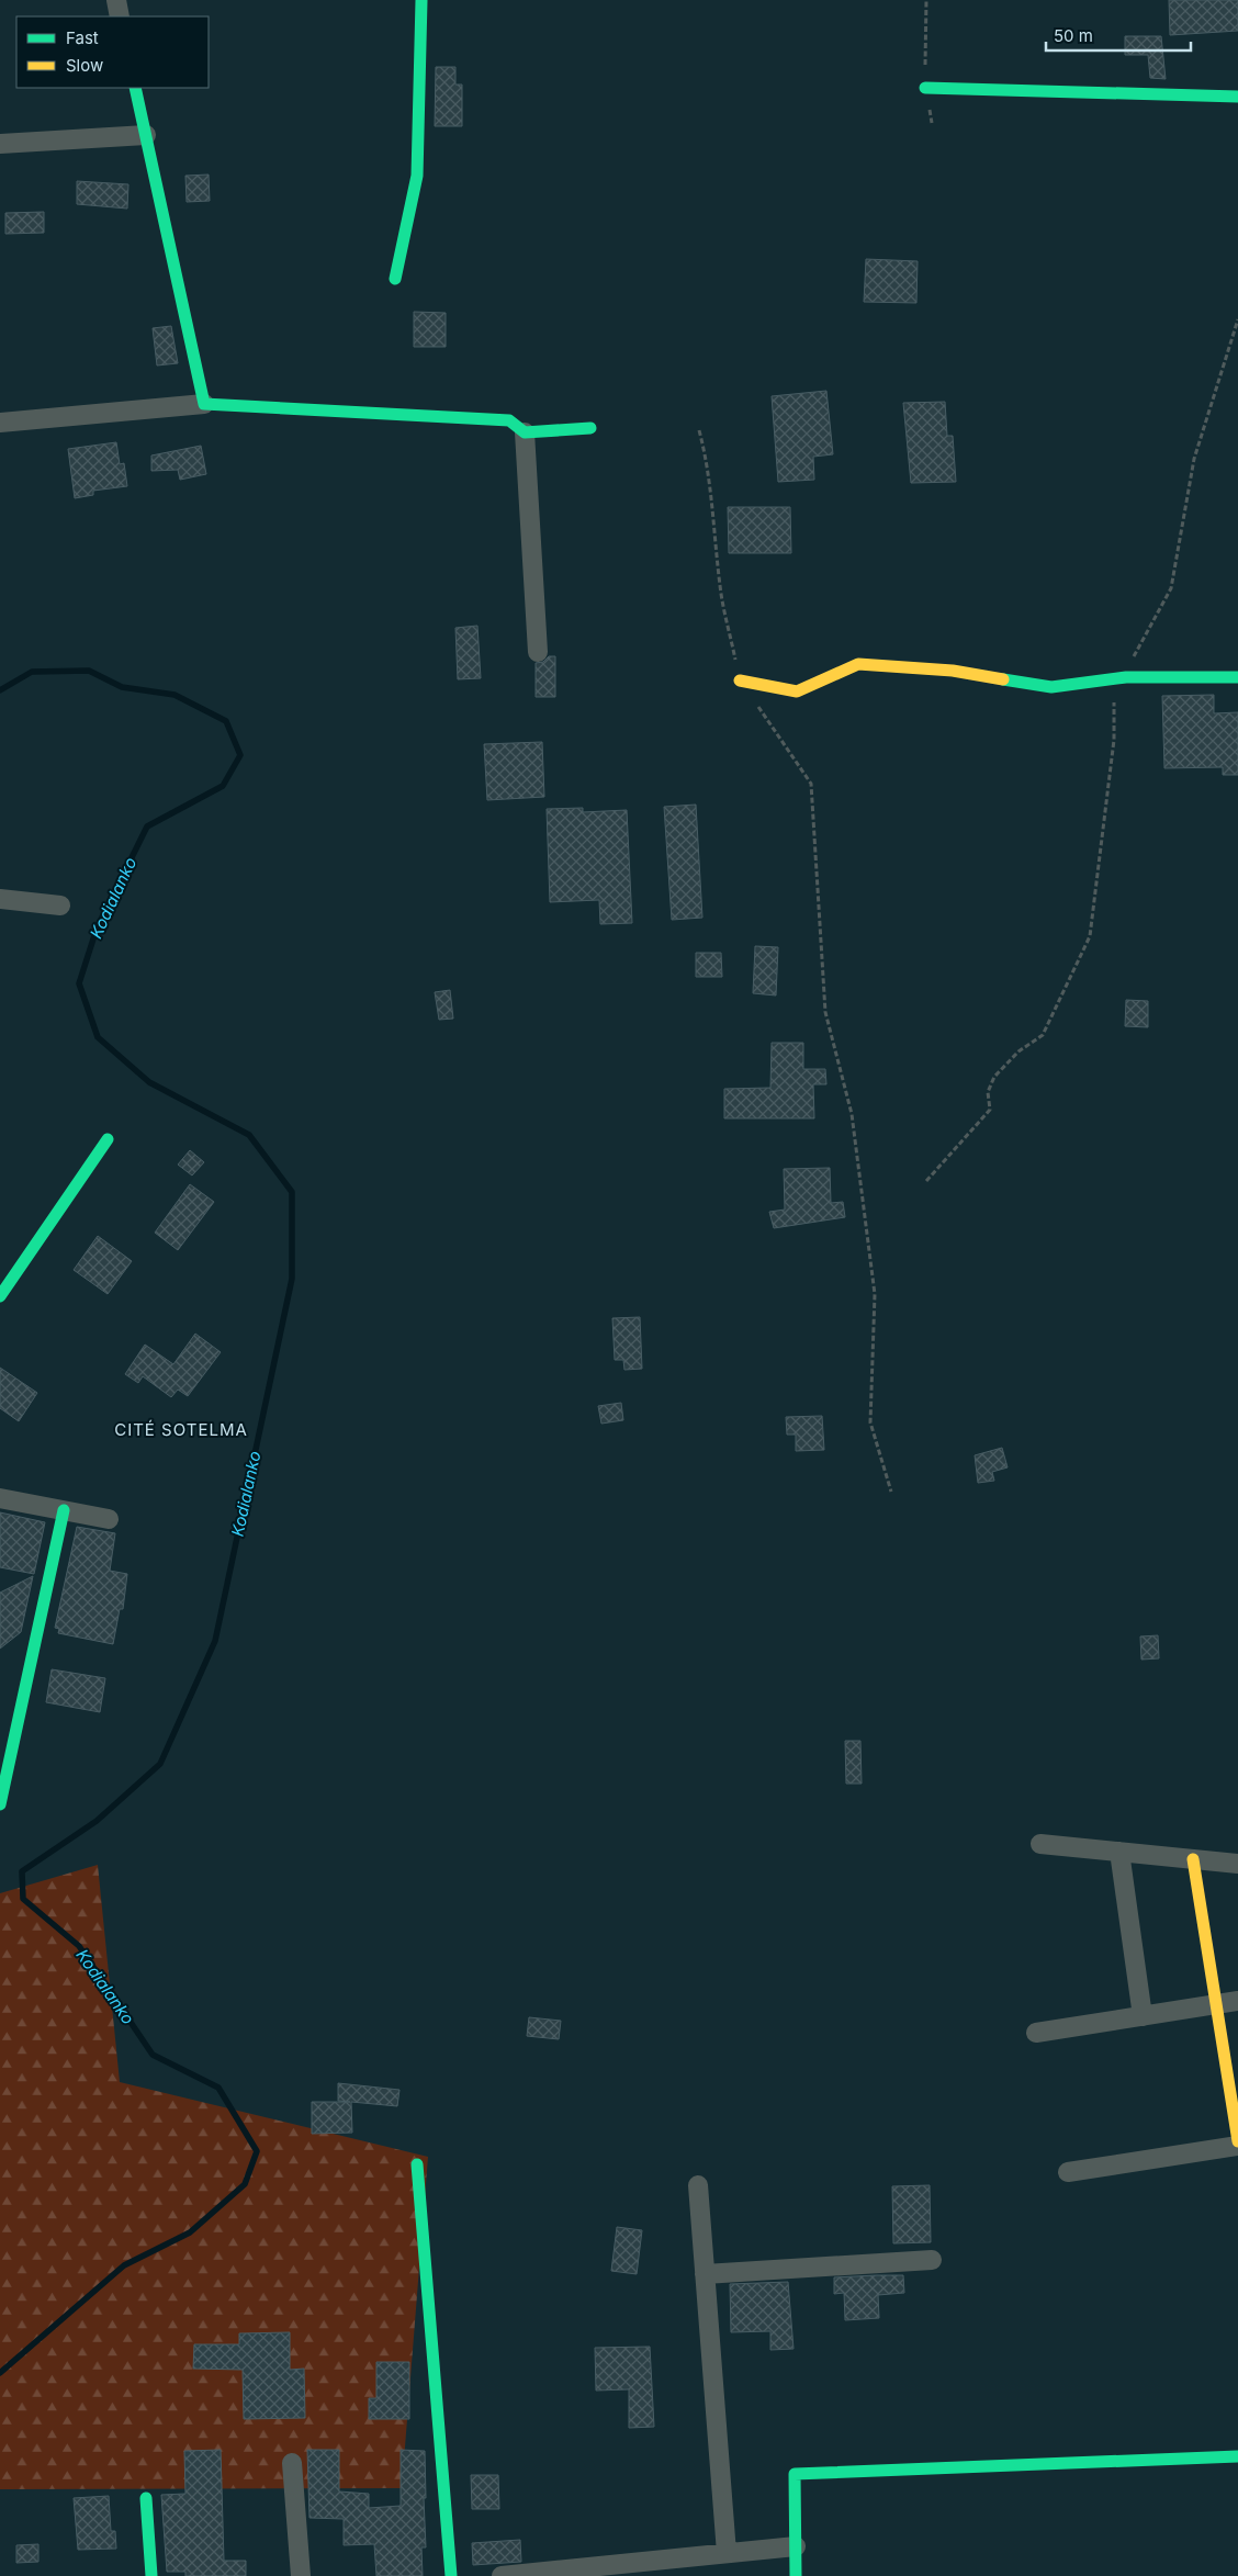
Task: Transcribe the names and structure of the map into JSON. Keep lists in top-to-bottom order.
{
  "districts": ["CITÉ SOTELMA"],
  "water": ["Kodialanko"],
  "legend": ["Fast", "Slow"],
  "scale_bar": "50 m"
}
